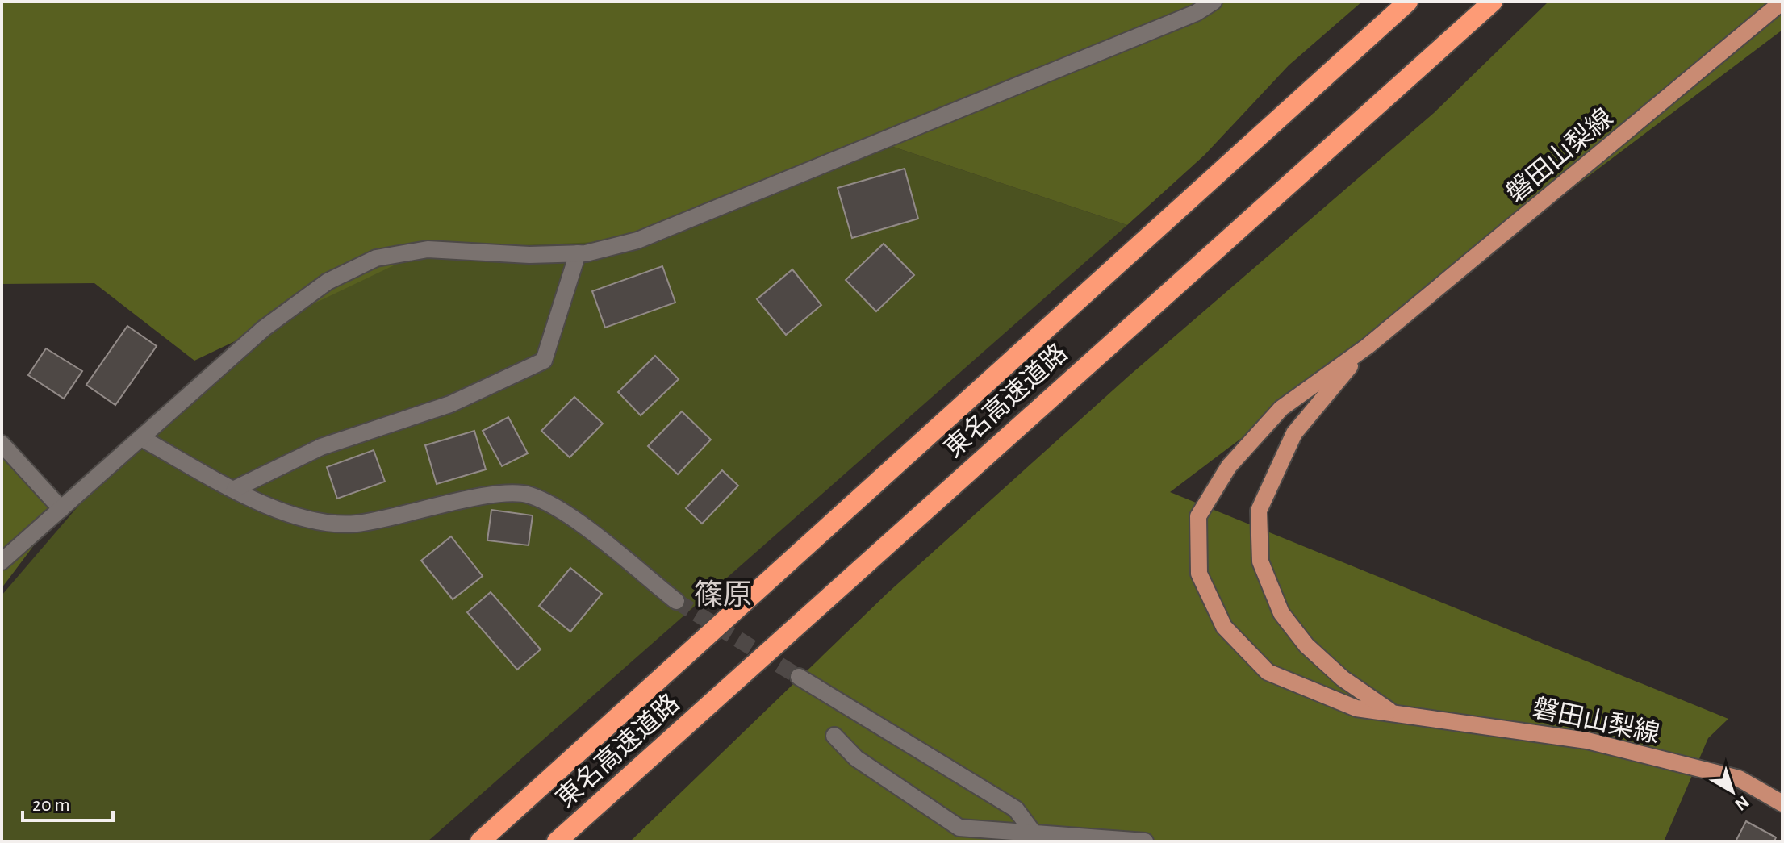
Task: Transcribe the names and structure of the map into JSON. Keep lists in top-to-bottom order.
{
  "streets": {
    "highway": ["東名高速道路"],
    "main road": ["磐田山梨線"]
  },
  "districts": ["篠原"],
  "scale_bar": "20 m",
  "north": "bottom right"
}
